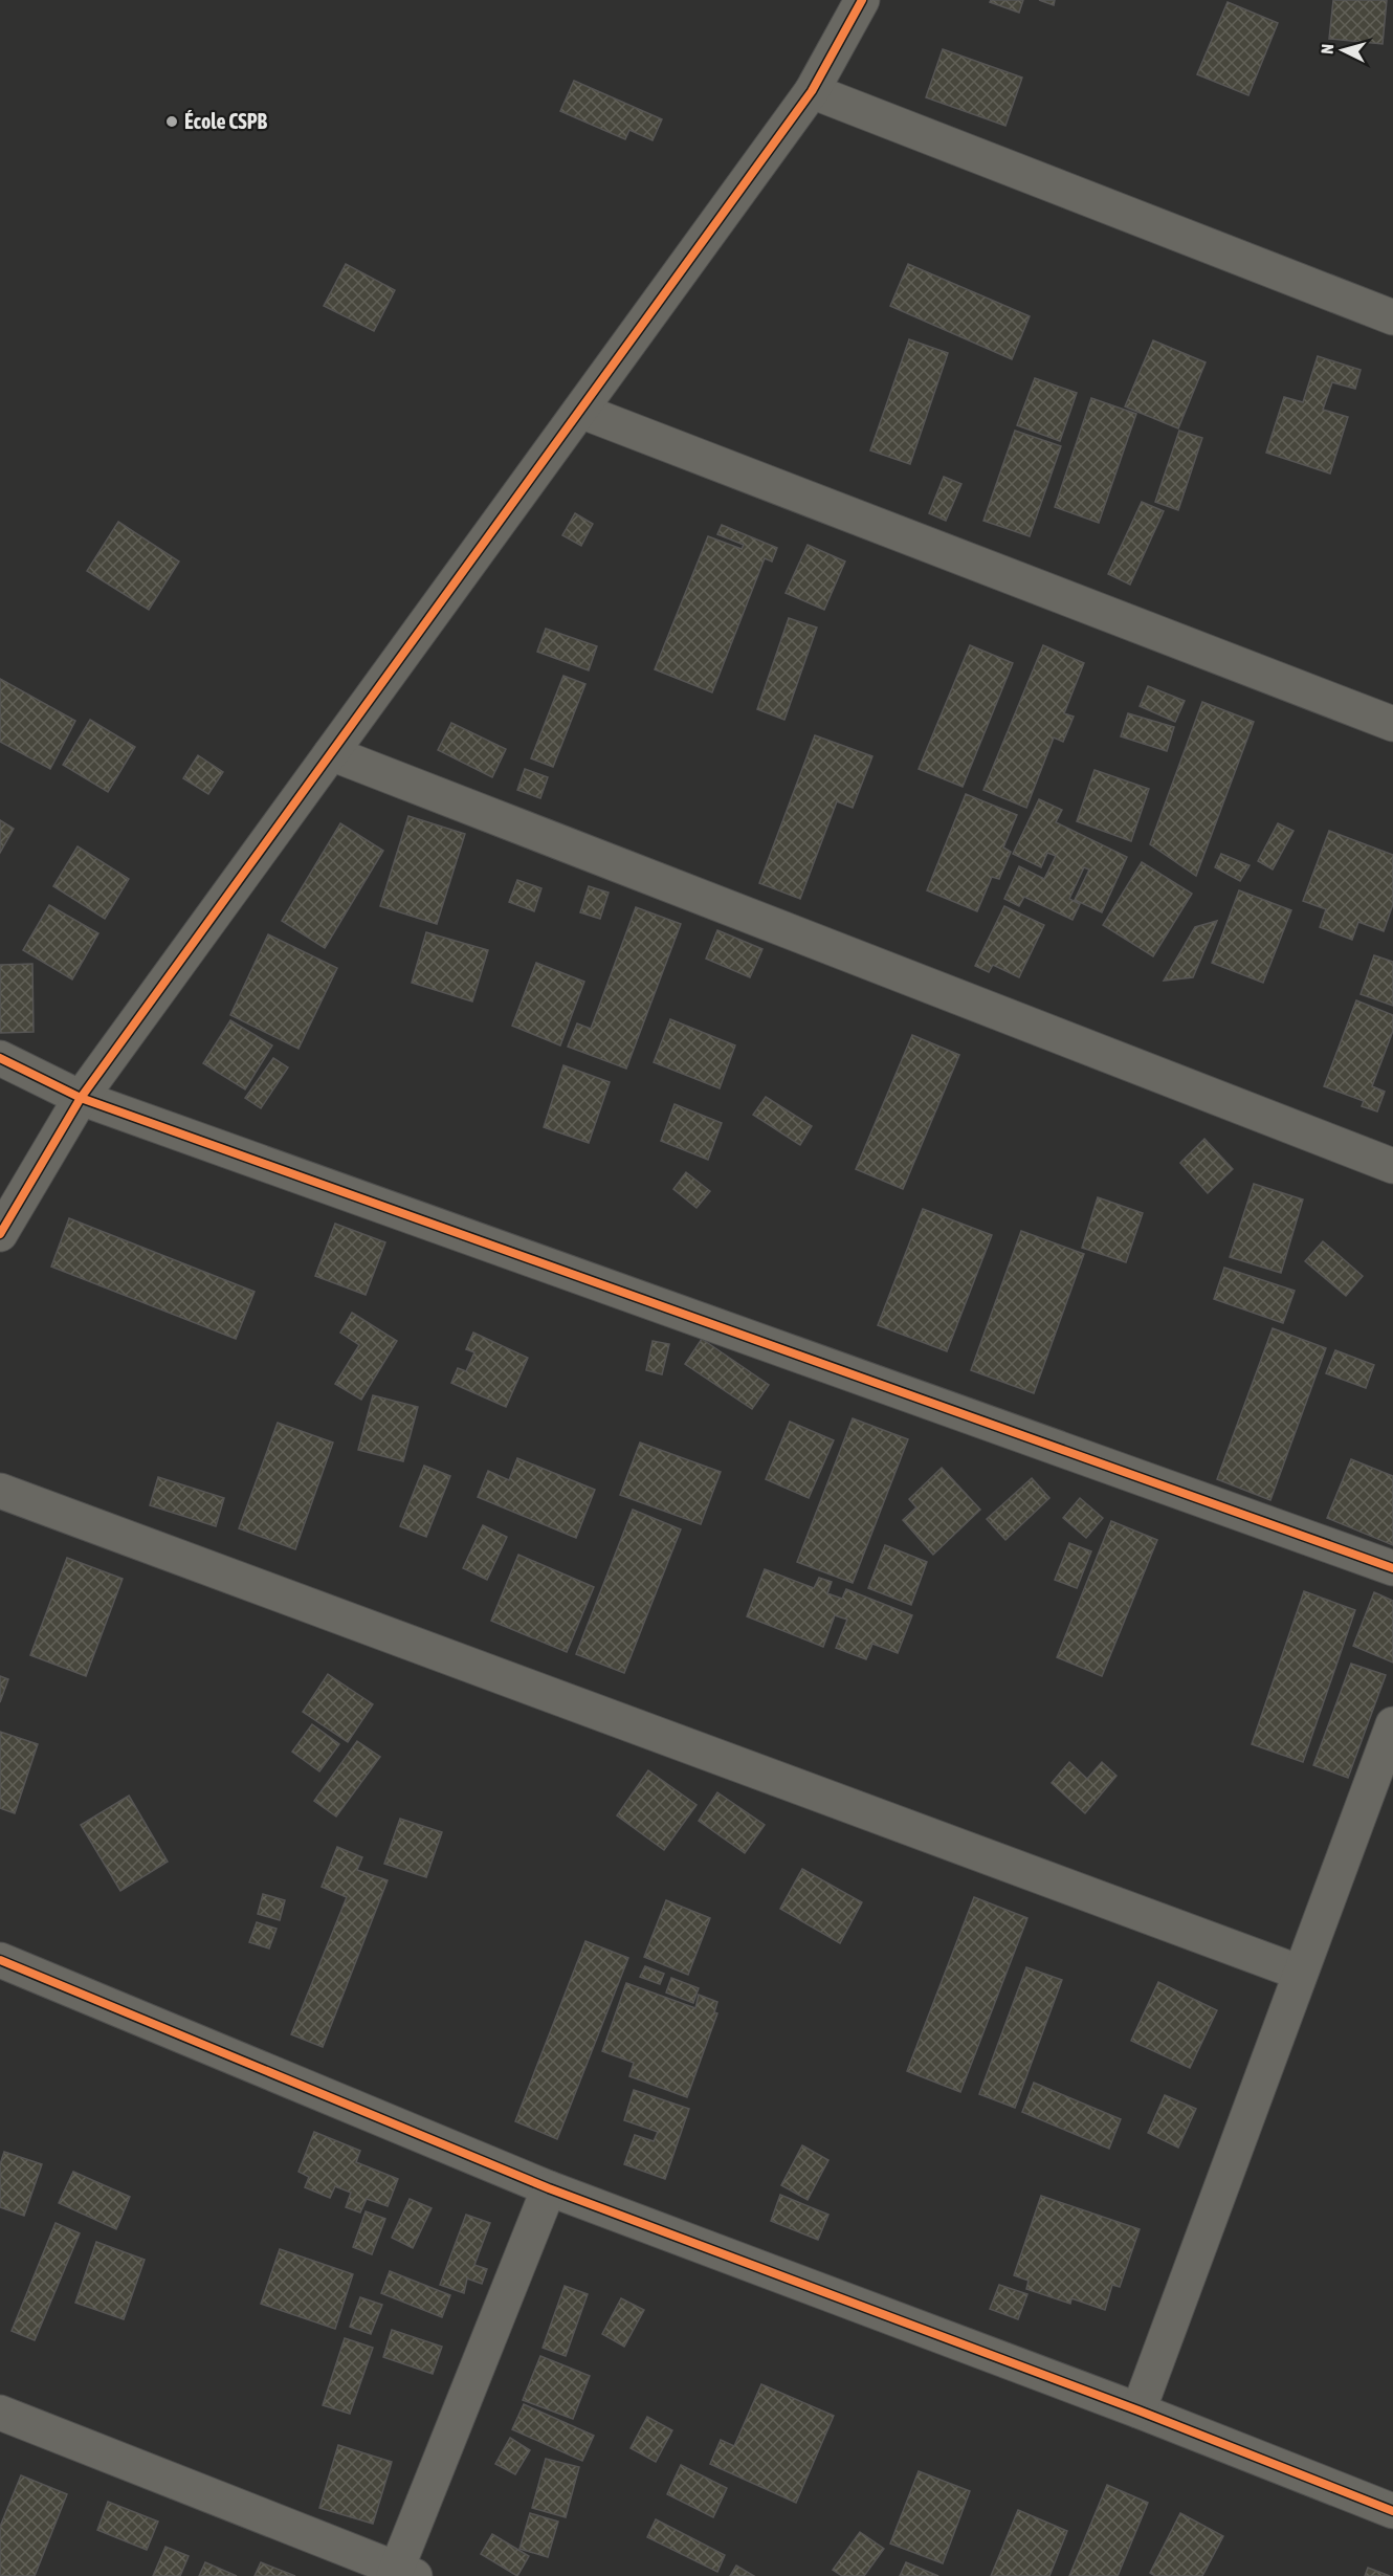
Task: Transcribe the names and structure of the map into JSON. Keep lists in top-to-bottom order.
{
  "places": ["École CSPB"],
  "north": "left"
}
